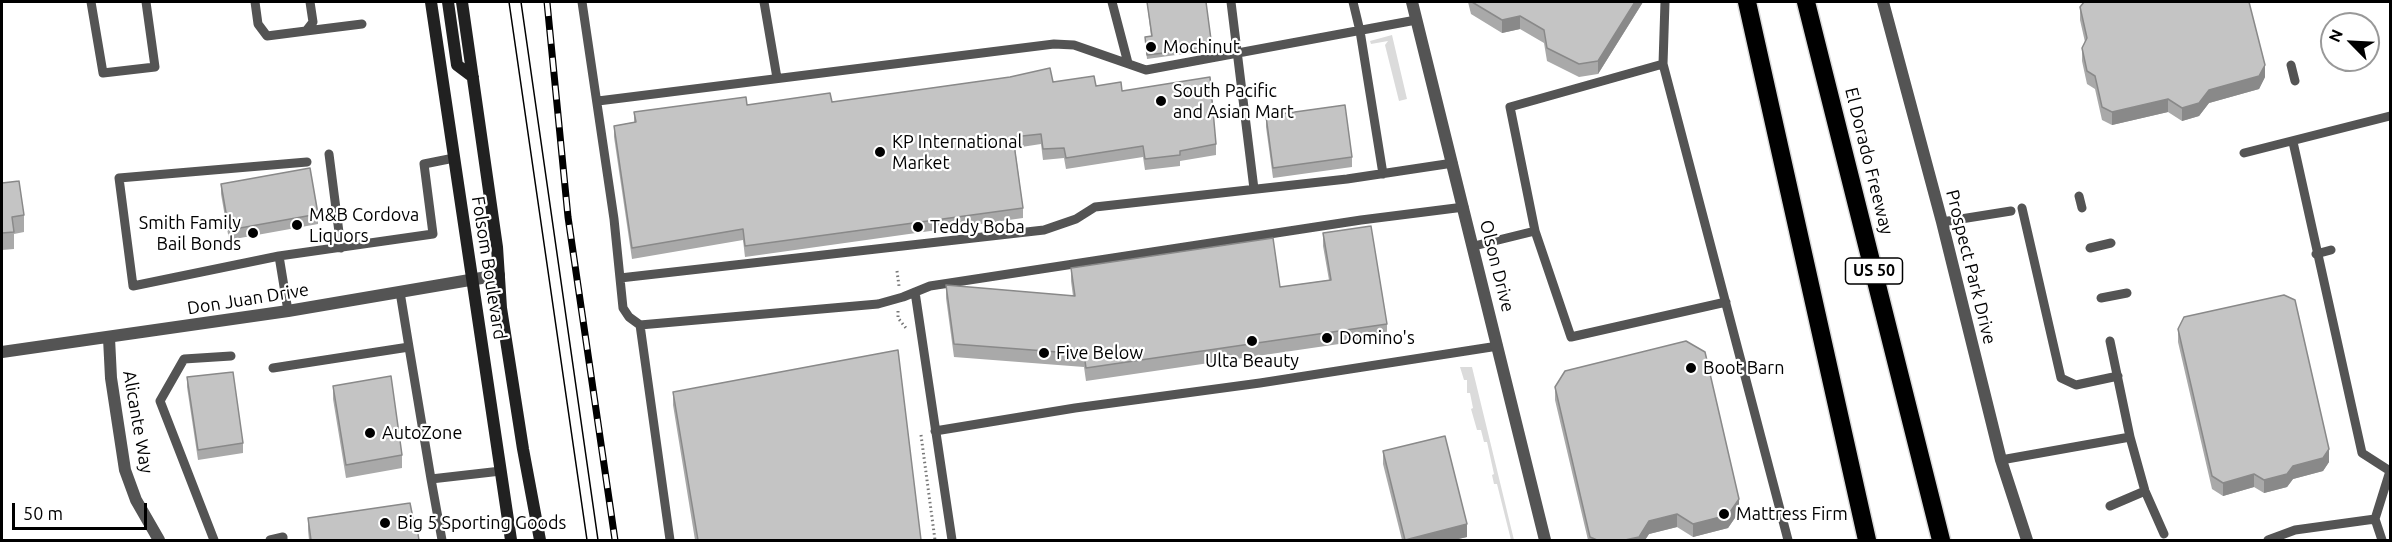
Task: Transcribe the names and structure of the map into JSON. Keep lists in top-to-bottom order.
{
  "streets": {
    "highway": ["El Dorado Freeway", "US 50"],
    "main road": ["Folsom Boulevard"],
    "street": [
      "Olson Drive",
      "Prospect Park Drive",
      "Don Juan Drive",
      "Alicante Way"
    ]
  },
  "crossings": [
    ["Folsom Boulevard", "Don Juan Drive"],
    ["Don Juan Drive", "Alicante Way"]
  ],
  "places": [
    "Mochinut",
    "South Pacific and Asian Mart",
    "KP International Market",
    "M&B Cordova Liquors",
    "Teddy Boba",
    "Smith Family Bail Bonds",
    "Domino's",
    "Ulta Beauty",
    "Five Below",
    "Boot Barn",
    "AutoZone",
    "Mattress Firm",
    "Big 5 Sporting Goods"
  ],
  "scale_bar": "50 m",
  "north": "top left"
}
